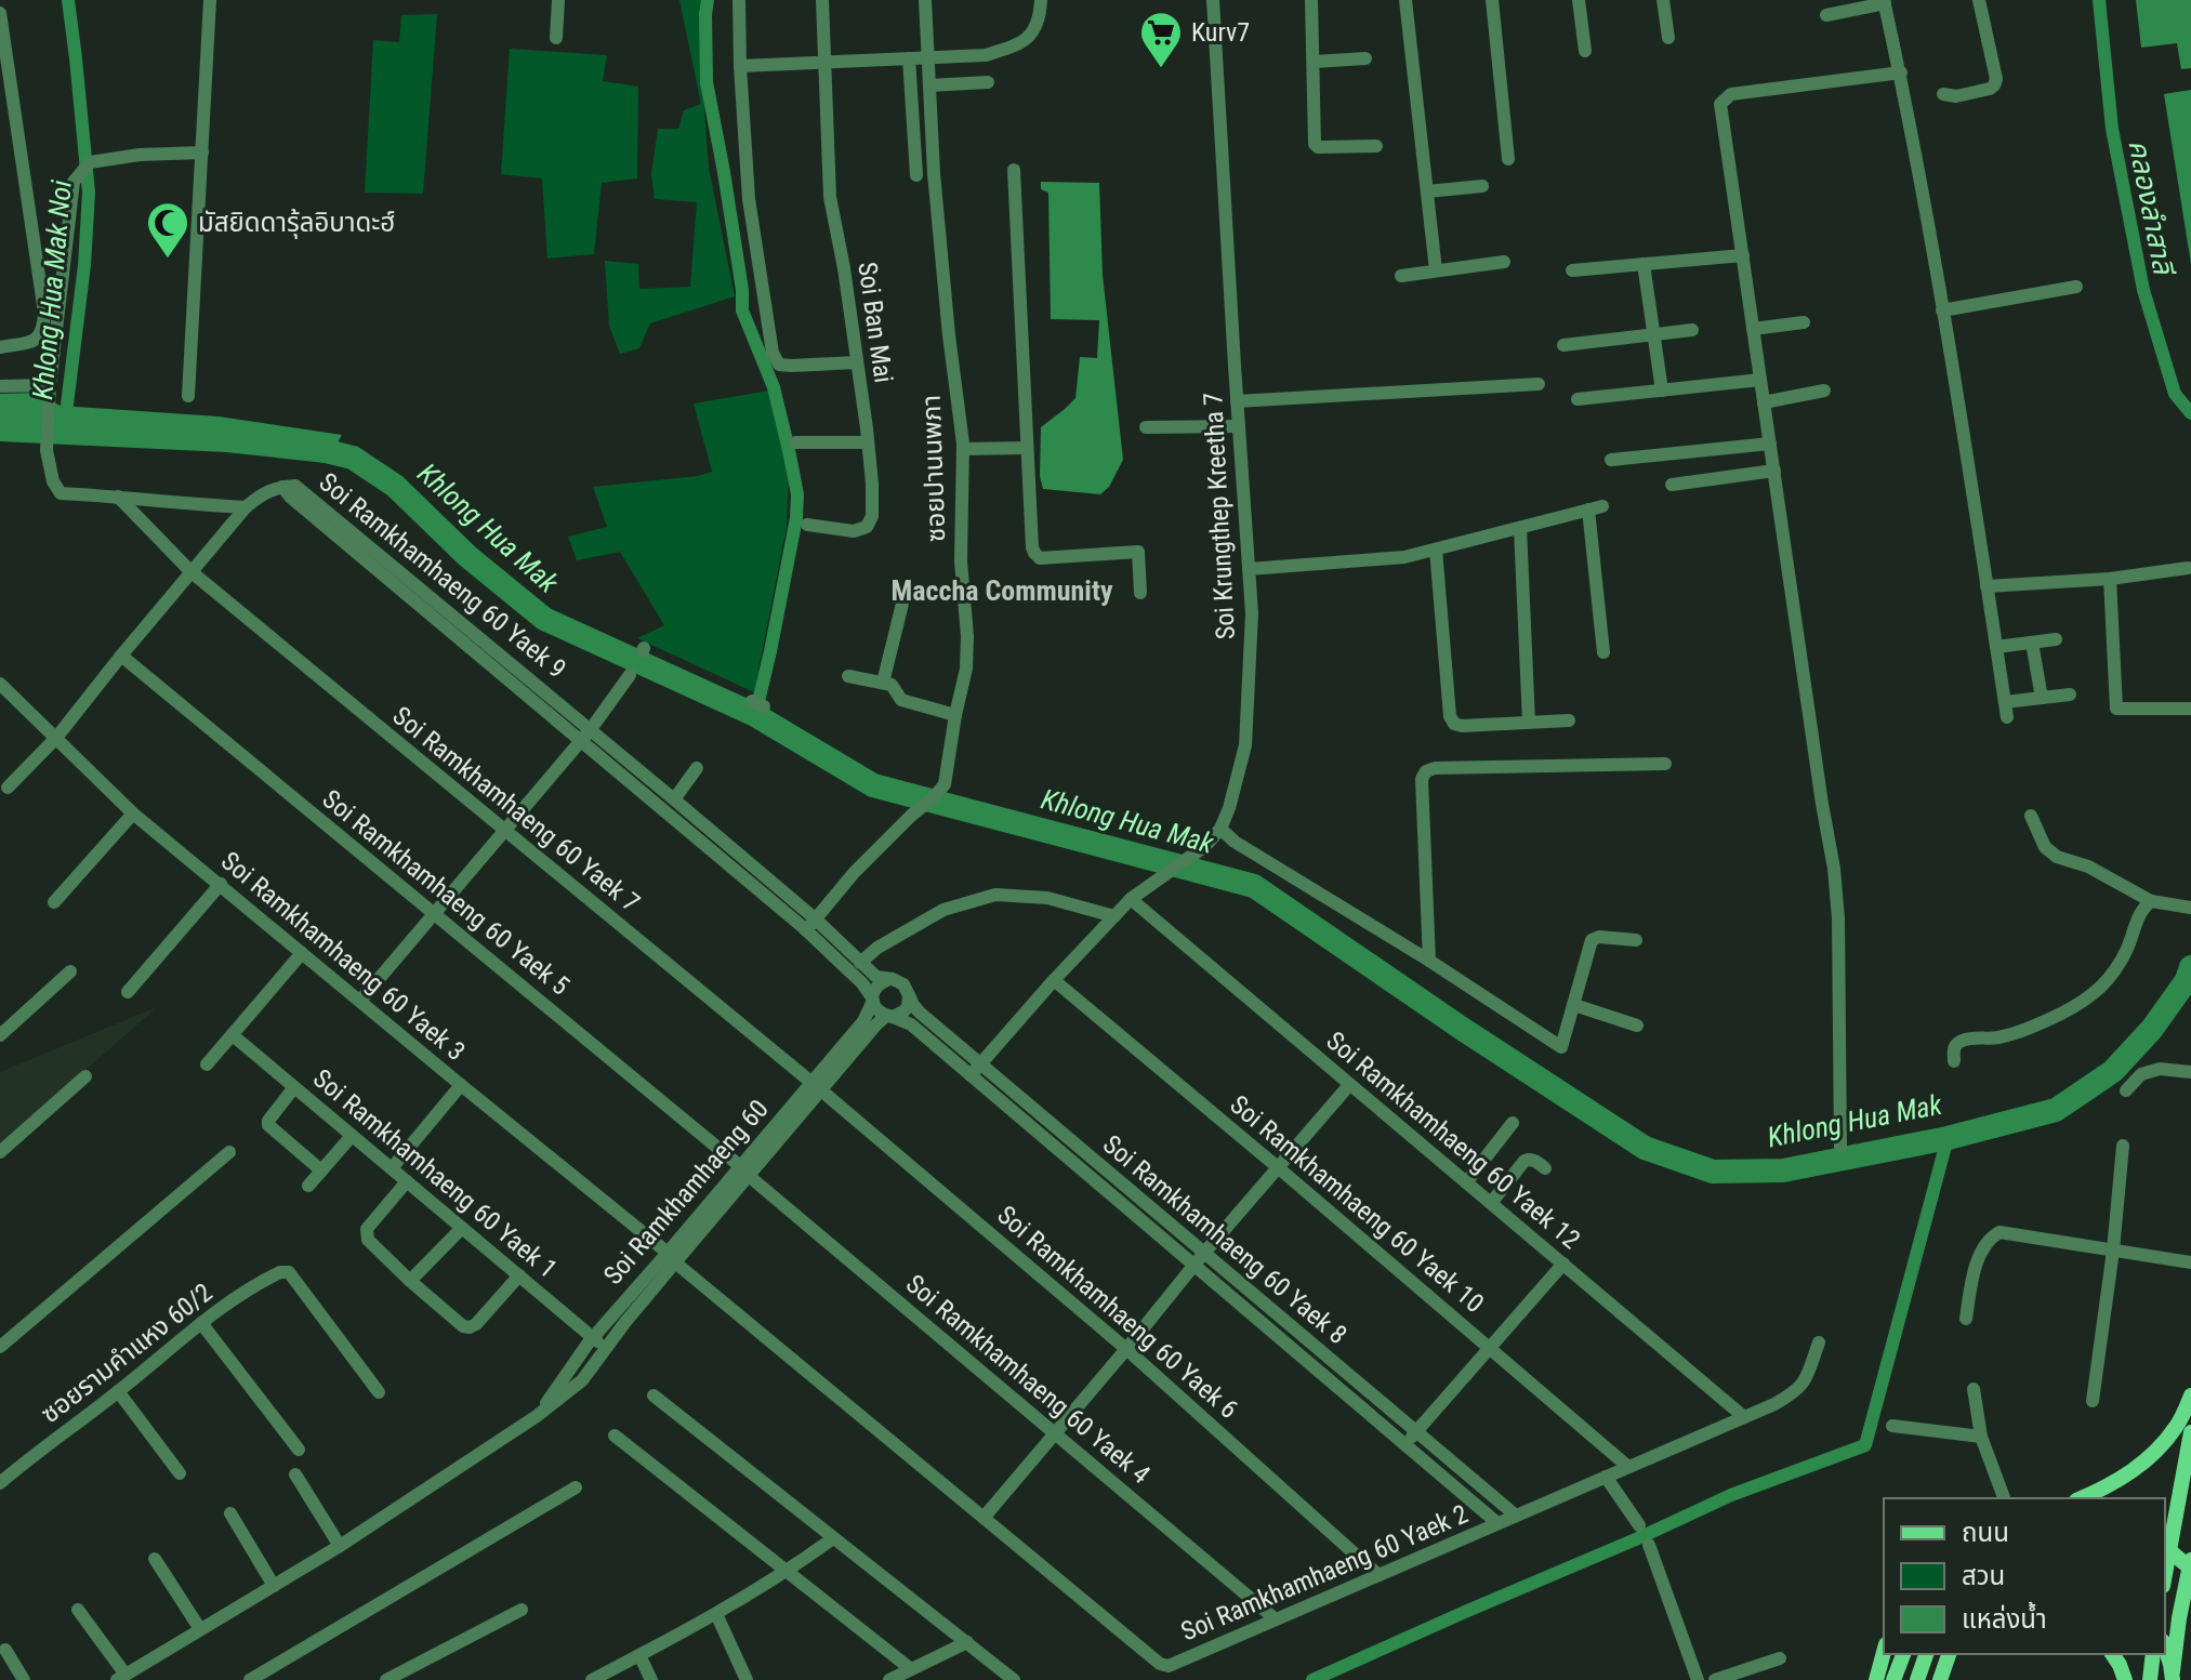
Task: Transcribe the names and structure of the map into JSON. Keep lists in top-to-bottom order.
{
  "streets": {
    "street": [
      "Soi Ban Mai",
      "ซอยปานนพภา",
      "Soi Krungthep Kreetha 7",
      "Soi Ramkhamhaeng 60 Yaek 9",
      "Soi Ramkhamhaeng 60 Yaek 7",
      "Soi Ramkhamhaeng 60 Yaek 5",
      "Soi Ramkhamhaeng 60 Yaek 3",
      "Soi Ramkhamhaeng 60 Yaek 12",
      "Soi Ramkhamhaeng 60 Yaek 1",
      "Soi Ramkhamhaeng 60",
      "Soi Ramkhamhaeng 60 Yaek 10",
      "Soi Ramkhamhaeng 60 Yaek 8",
      "Soi Ramkhamhaeng 60 Yaek 6",
      "ซอยรามคำแหง 60/2",
      "Soi Ramkhamhaeng 60 Yaek 4",
      "Soi Ramkhamhaeng 60 Yaek 2"
    ]
  },
  "crossings": [
    ["ซอยปานนพภา", "Soi Ramkhamhaeng 60 Yaek 9"],
    ["Soi Krungthep Kreetha 7", "Soi Ramkhamhaeng 60 Yaek 12"],
    ["Soi Krungthep Kreetha 7", "Soi Ramkhamhaeng 60 Yaek 10"],
    ["Soi Krungthep Kreetha 7", "Soi Ramkhamhaeng 60 Yaek 8"],
    ["Soi Ramkhamhaeng 60 Yaek 9", "Soi Ramkhamhaeng 60"],
    ["Soi Ramkhamhaeng 60 Yaek 9", "Soi Ramkhamhaeng 60 Yaek 8"],
    ["Soi Ramkhamhaeng 60 Yaek 7", "Soi Ramkhamhaeng 60"],
    ["Soi Ramkhamhaeng 60 Yaek 7", "Soi Ramkhamhaeng 60 Yaek 6"],
    ["Soi Ramkhamhaeng 60 Yaek 5", "Soi Ramkhamhaeng 60"],
    ["Soi Ramkhamhaeng 60 Yaek 5", "Soi Ramkhamhaeng 60 Yaek 4"],
    ["Soi Ramkhamhaeng 60 Yaek 3", "Soi Ramkhamhaeng 60"],
    ["Soi Ramkhamhaeng 60 Yaek 3", "Soi Ramkhamhaeng 60 Yaek 2"],
    ["Soi Ramkhamhaeng 60 Yaek 12", "Soi Ramkhamhaeng 60 Yaek 2"],
    ["Soi Ramkhamhaeng 60 Yaek 1", "Soi Ramkhamhaeng 60"],
    ["Soi Ramkhamhaeng 60", "Soi Ramkhamhaeng 60 Yaek 8"],
    ["Soi Ramkhamhaeng 60", "Soi Ramkhamhaeng 60 Yaek 6"],
    ["Soi Ramkhamhaeng 60", "Soi Ramkhamhaeng 60 Yaek 4"],
    ["Soi Ramkhamhaeng 60", "Soi Ramkhamhaeng 60 Yaek 2"],
    ["Soi Ramkhamhaeng 60 Yaek 10", "Soi Ramkhamhaeng 60 Yaek 2"],
    ["Soi Ramkhamhaeng 60 Yaek 8", "Soi Ramkhamhaeng 60 Yaek 2"],
    ["Soi Ramkhamhaeng 60 Yaek 6", "Soi Ramkhamhaeng 60 Yaek 2"],
    ["Soi Ramkhamhaeng 60 Yaek 4", "Soi Ramkhamhaeng 60 Yaek 2"]
  ],
  "districts": ["Maccha Community"],
  "water": ["คลองลำสาลี", "Khlong Hua Mak Noi", "Khlong Hua Mak"],
  "places": {
    "supermarket": ["Kurv7"],
    "mosque": ["มัสยิดดารุ้ลอิบาดะฮ์"]
  },
  "legend": ["ถนน", "สวน", "แหล่งน้ำ"]
}
